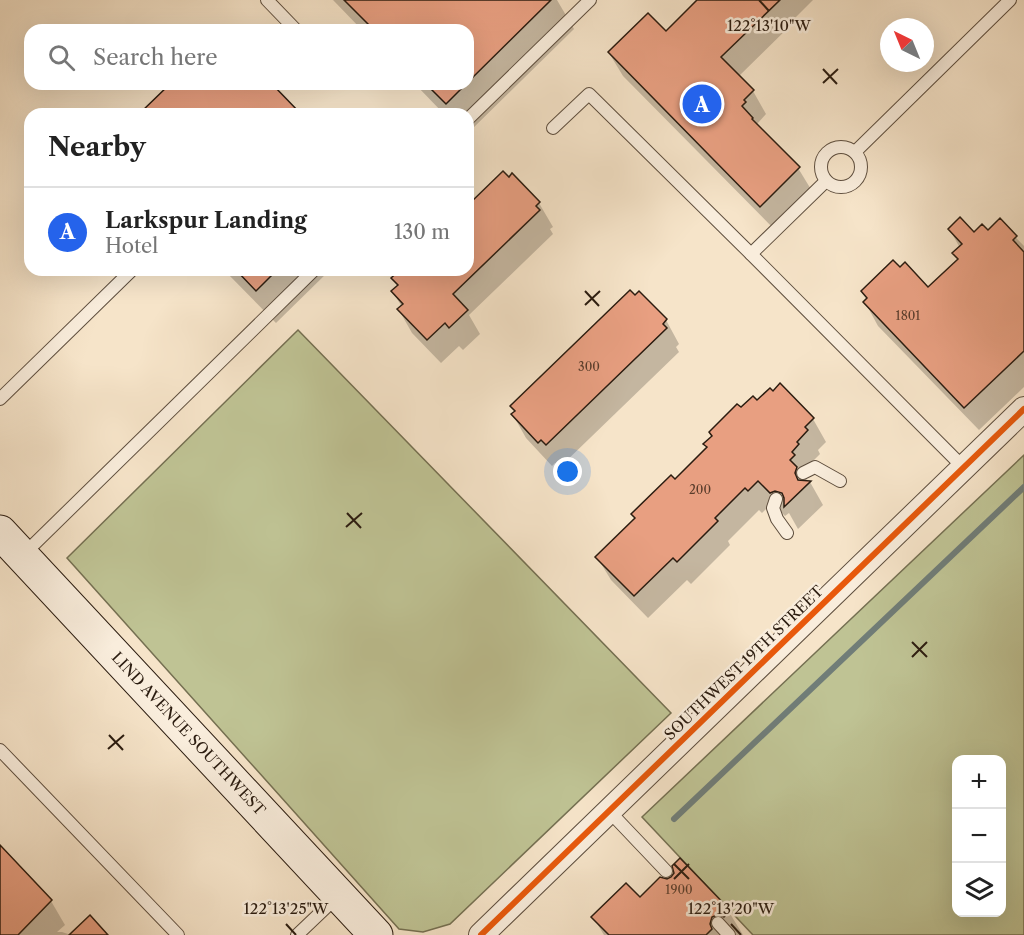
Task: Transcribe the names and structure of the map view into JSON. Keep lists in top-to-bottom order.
{
  "streets": {
    "main road": ["LIND AVENUE SOUTHWEST"],
    "street": ["SOUTHWEST 19TH STREET"]
  },
  "house_numbers": [
    "1801",
    "300",
    "200",
    "1900"
  ],
  "north": "top left",
  "page": {
    "search": "Search here",
    "pins": "A",
    "heading": "Nearby",
    "list": [
      {
        "mark": "A",
        "name": "Larkspur Landing",
        "note": "Hotel",
        "value": "130 m"
      }
    ],
    "map_buttons": ["+", "−"]
  },
  "coordinates": ["122°13'10\"W", "122°13'25\"W", "122°13'20\"W"]
}
